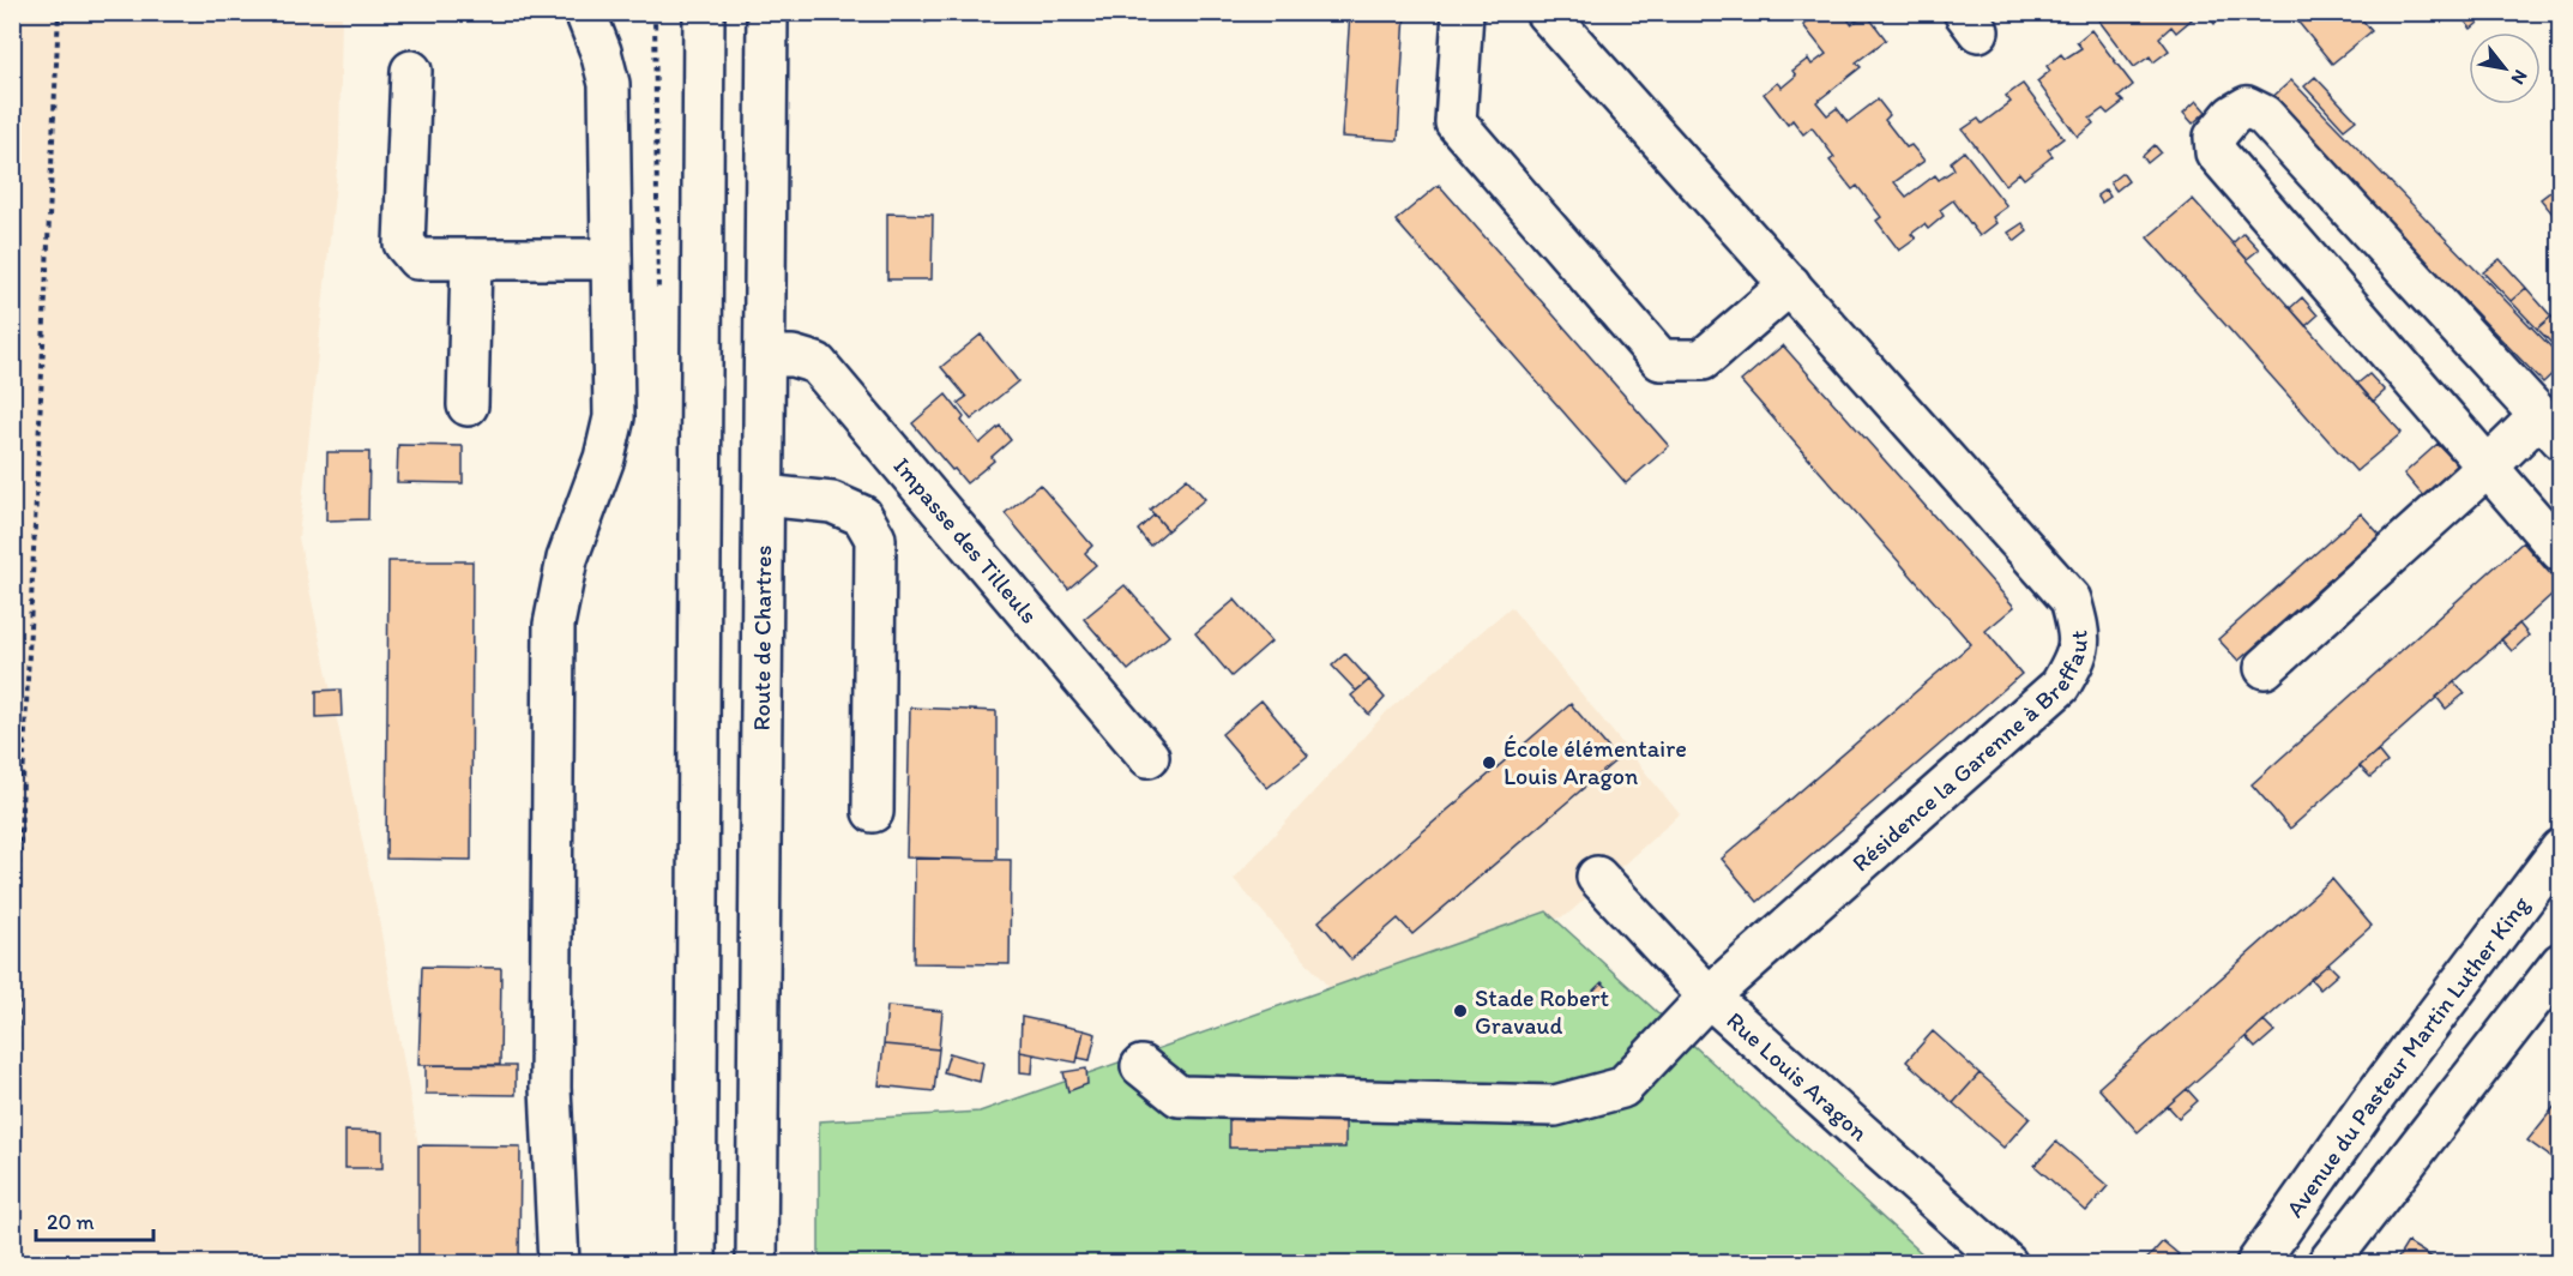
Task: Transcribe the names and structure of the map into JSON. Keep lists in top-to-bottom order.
{
  "streets": {
    "street": [
      "Impasse des Tilleuls",
      "Route de Chartres",
      "Résidence la Garenne à Breffaut",
      "Avenue du Pasteur Martin Luther King",
      "Rue Louis Aragon"
    ]
  },
  "crossings": [
    ["Impasse des Tilleuls", "Route de Chartres"],
    ["Résidence la Garenne à Breffaut", "Rue Louis Aragon"]
  ],
  "places": ["École élémentaire Louis Aragon", "Stade Robert Gravaud"],
  "scale_bar": "20 m",
  "north": "bottom right"
}
